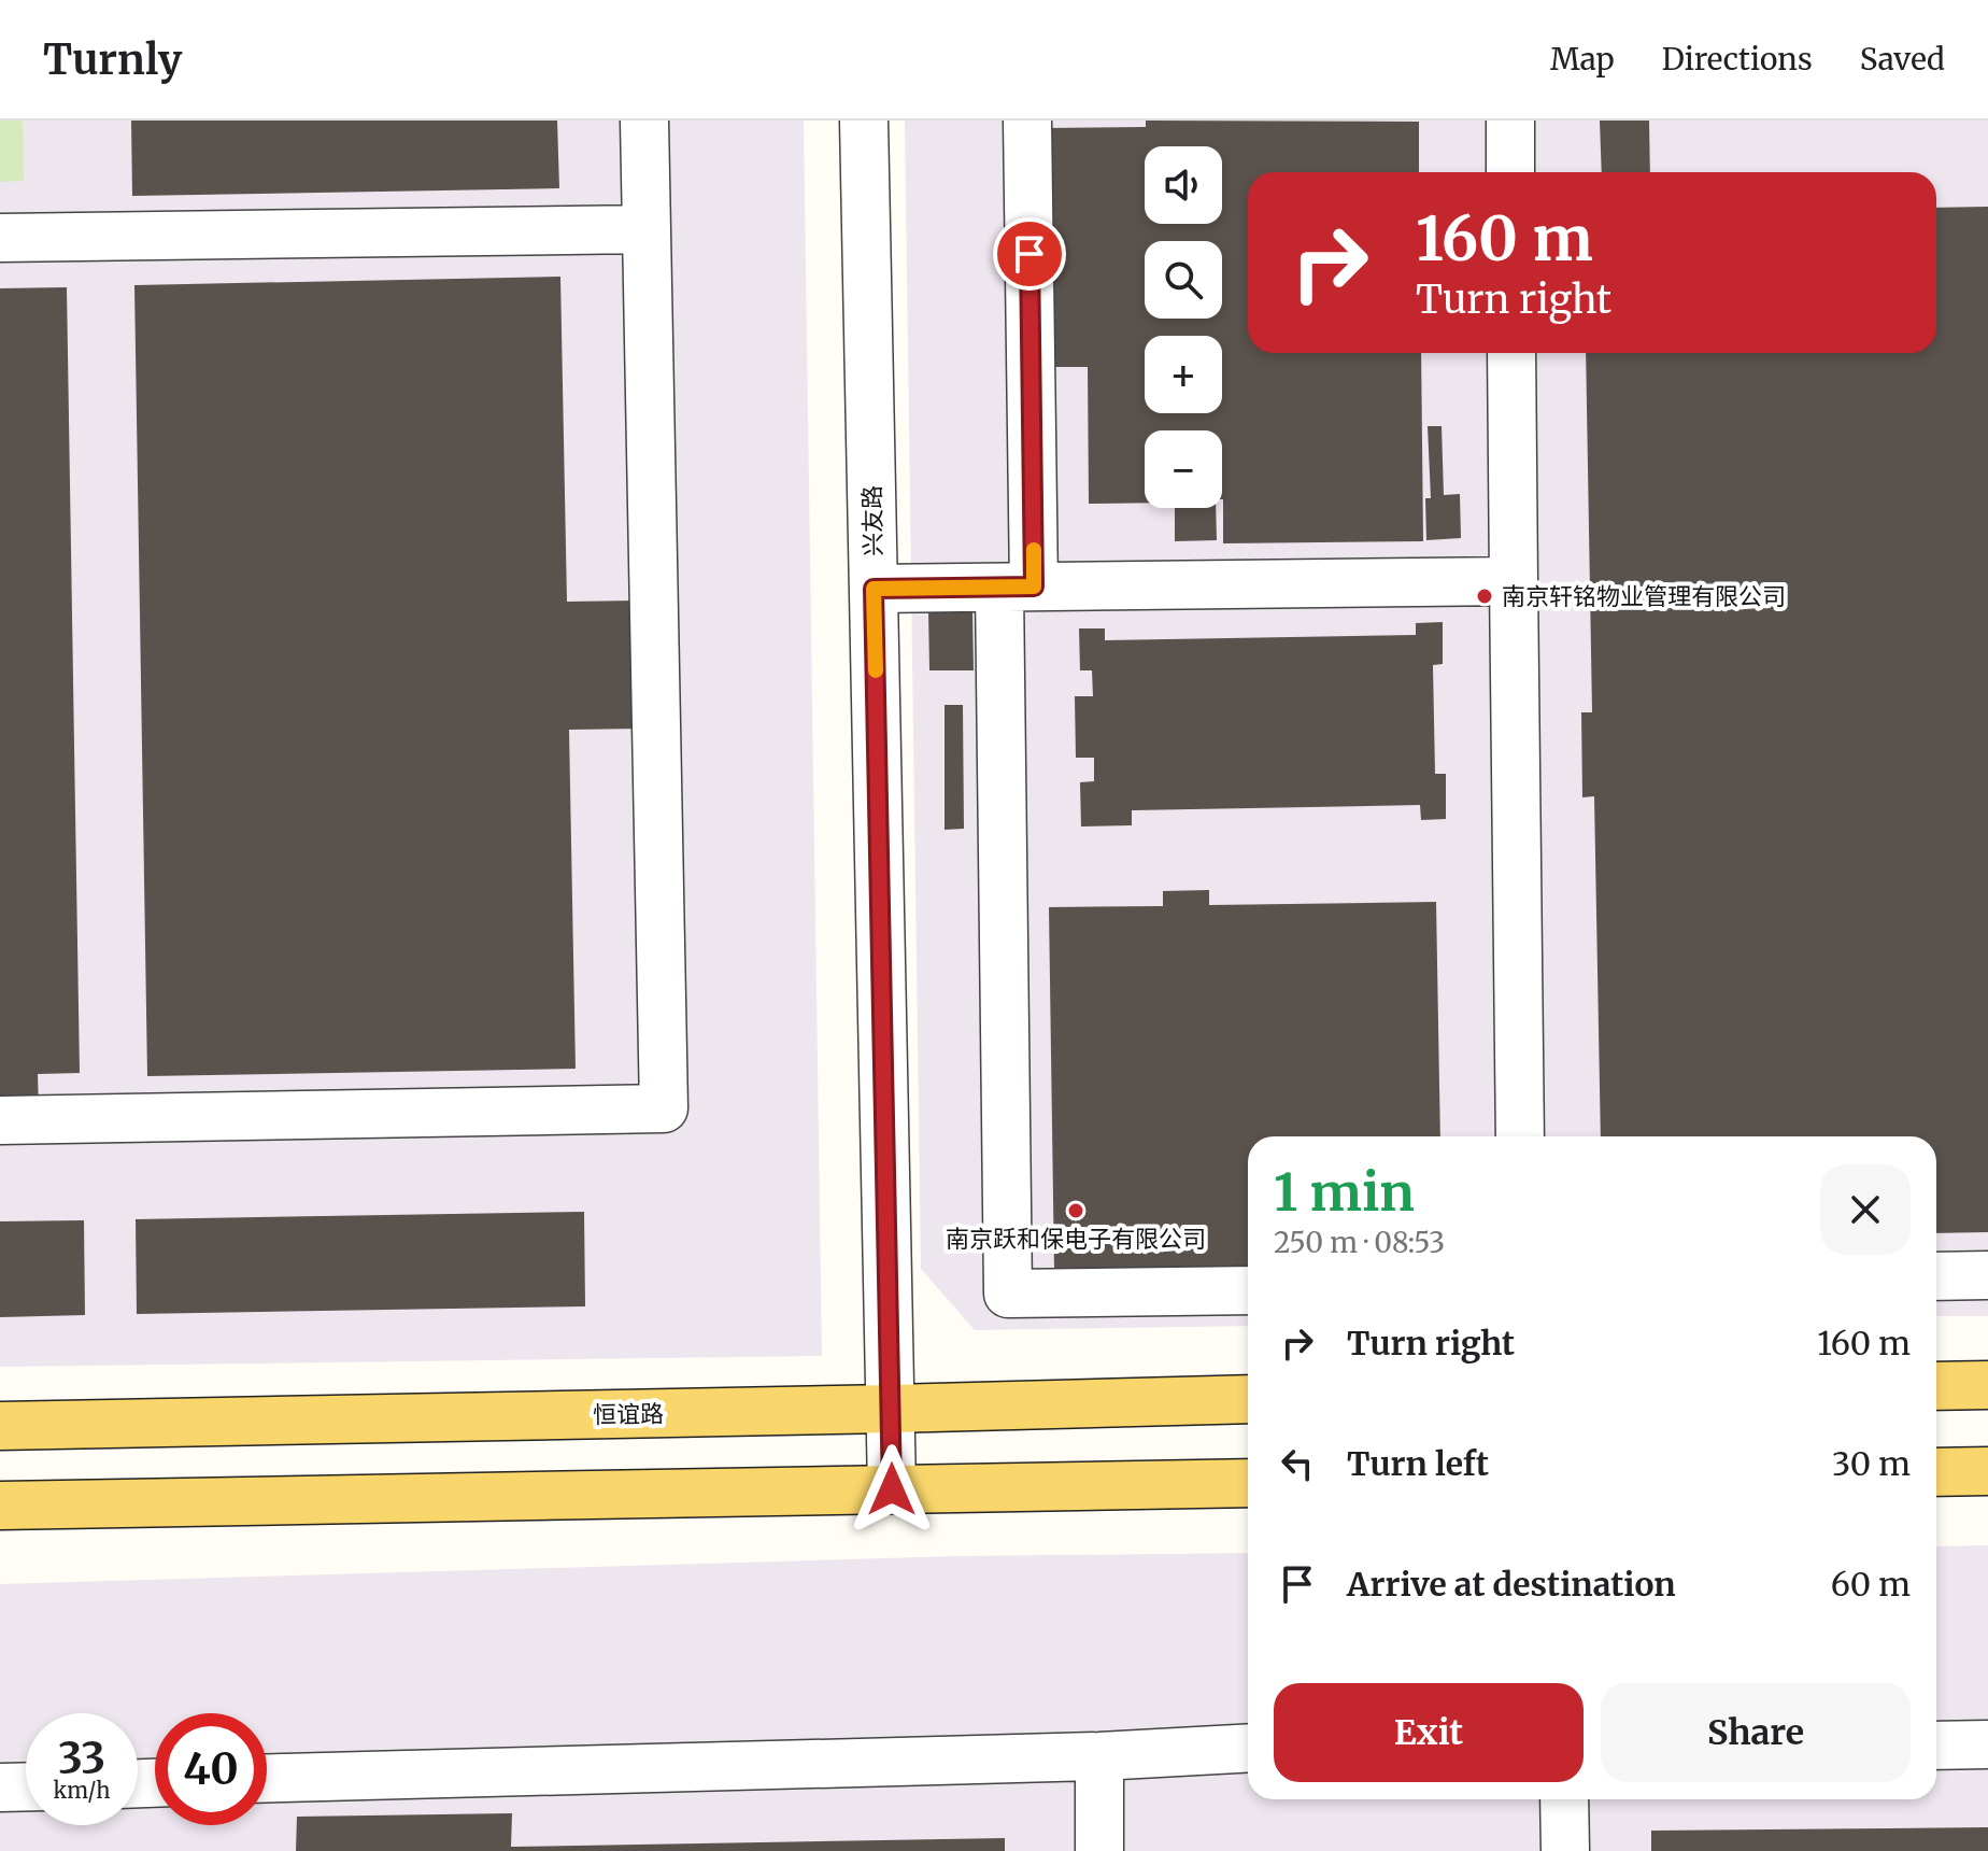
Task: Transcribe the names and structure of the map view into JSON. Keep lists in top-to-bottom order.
{
  "streets": {
    "main road": ["恒谊路"],
    "street": ["兴友路"]
  },
  "crossings": [
    ["兴友路", "恒谊路"]
  ],
  "places": ["南京轩铭物业管理有限公司", "南京跃和保电子有限公司"],
  "page": {
    "header": "Turnly",
    "nav": ["Map", "Directions", "Saved"],
    "map_buttons": ["+", "−"],
    "turn": ["160 m", "Turn right"],
    "heading": ["1 min", "250 m · 08:53"],
    "list": [
      {
        "name": "Turn right",
        "value": "160 m"
      },
      {
        "name": "Turn left",
        "value": "30 m"
      },
      {
        "name": "Arrive at destination",
        "value": "60 m"
      }
    ],
    "buttons": ["Exit", "Share"],
    "speed": "33 km/h",
    "limit": "40"
  }
}
